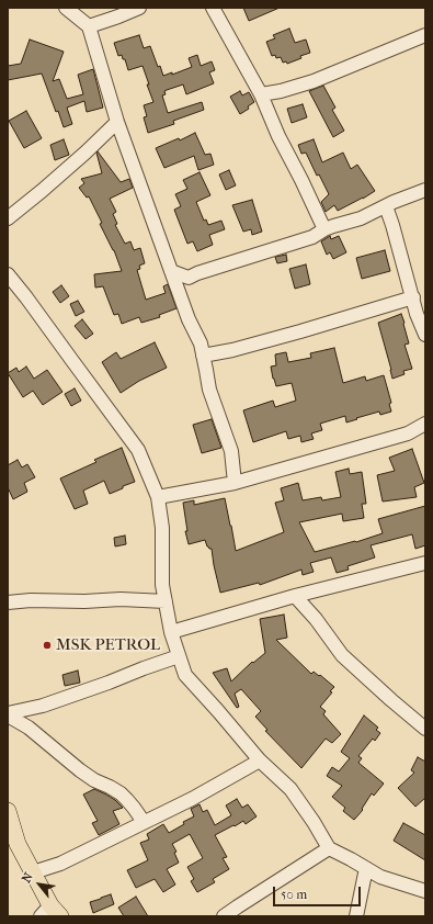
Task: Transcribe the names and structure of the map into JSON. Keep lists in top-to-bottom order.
{
  "places": ["MSK PETROL"],
  "scale_bar": "50 m",
  "north": "top left"
}
